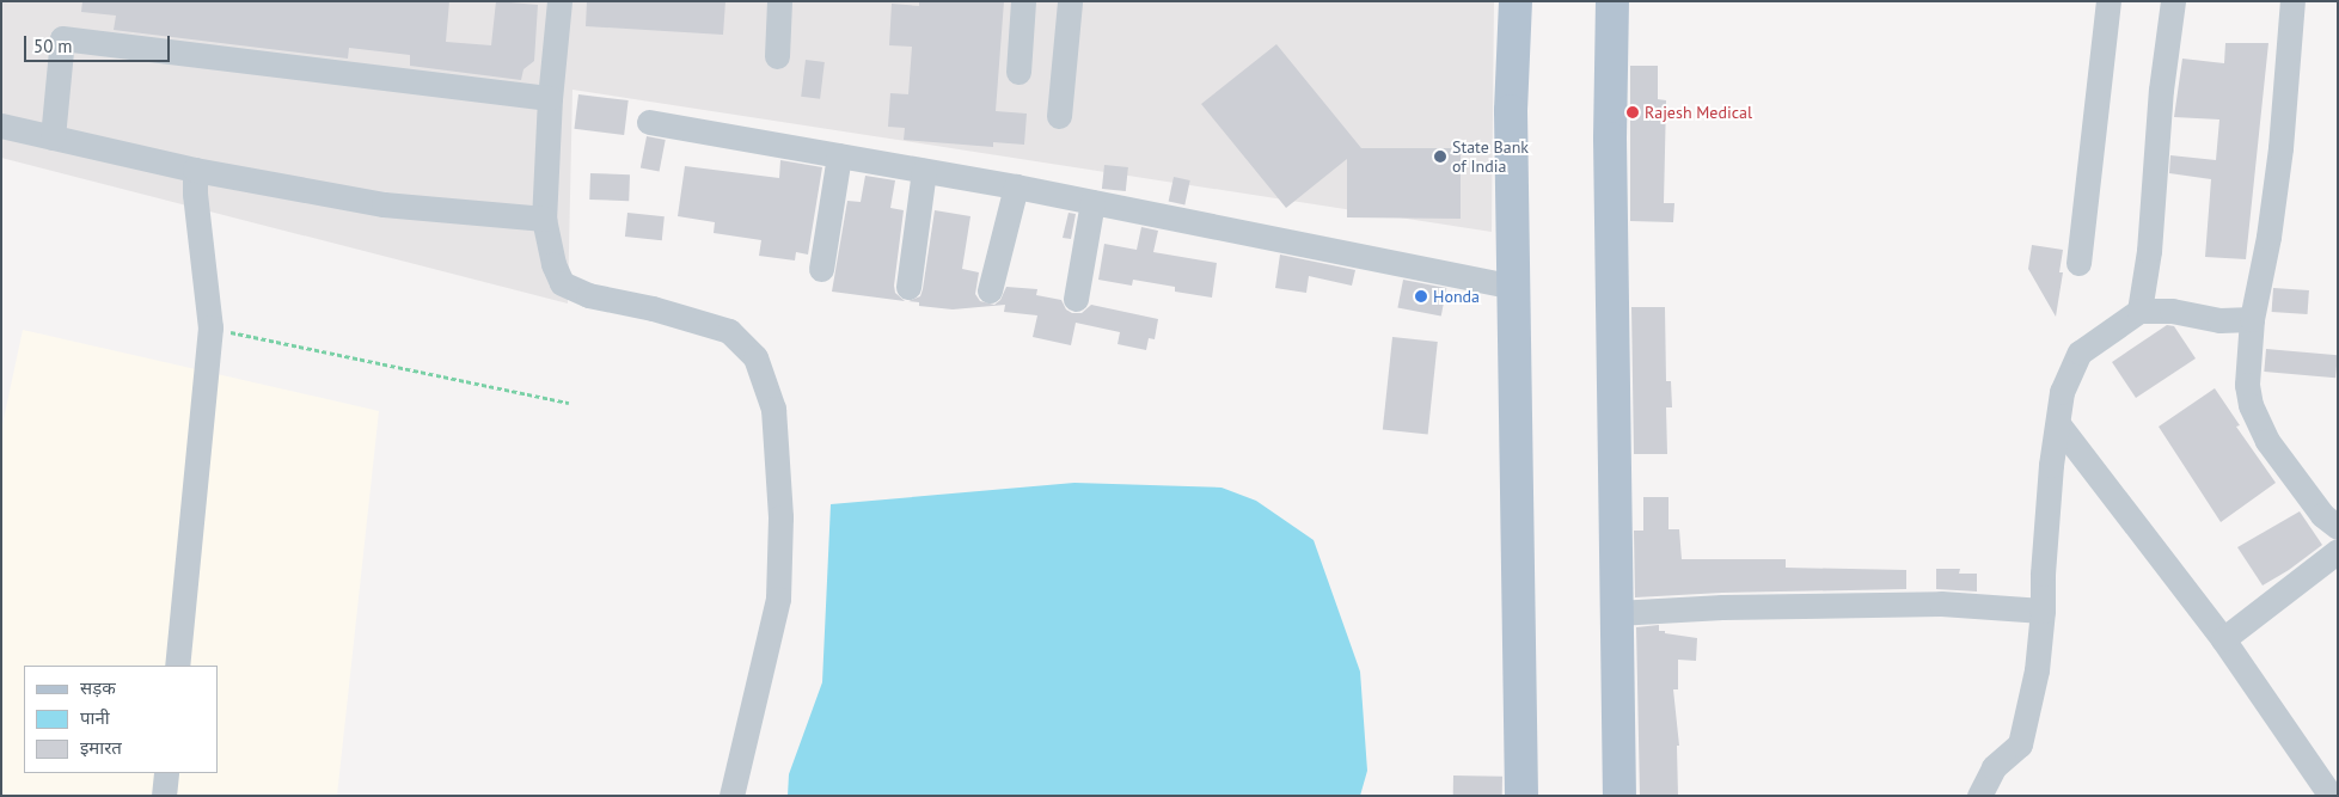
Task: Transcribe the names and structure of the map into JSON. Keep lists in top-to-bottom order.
{
  "places": ["Rajesh Medical", "State Bank of India", "Honda"],
  "legend": ["सड़क", "पानी", "इमारत"],
  "scale_bar": "50 m"
}
